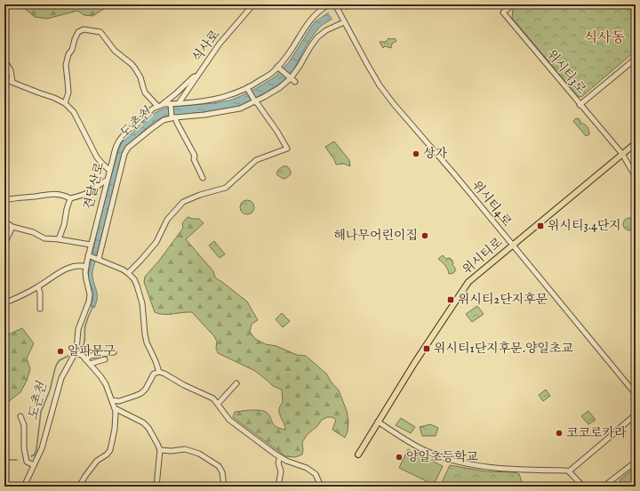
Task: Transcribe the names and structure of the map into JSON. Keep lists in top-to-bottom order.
{
  "streets": {
    "main road": ["위시티로"],
    "street": [
      "식사로",
      "위시티3로",
      "견달산로",
      "위시티4로"
    ]
  },
  "crossings": [
    ["식사로", "견달산로"],
    ["위시티3로", "위시티로"],
    ["위시티4로", "위시티로"]
  ],
  "districts": ["식사동"],
  "water": ["도촌천"],
  "places": {
    "other": [
      "상가",
      "해나무어린이집",
      "알파문구",
      "코코로카라",
      "양일초등학교"
    ],
    "transit": ["위시티3.4단지", "위시티2단지후문", "위시티1단지후문.양일초교"]
  }
}
